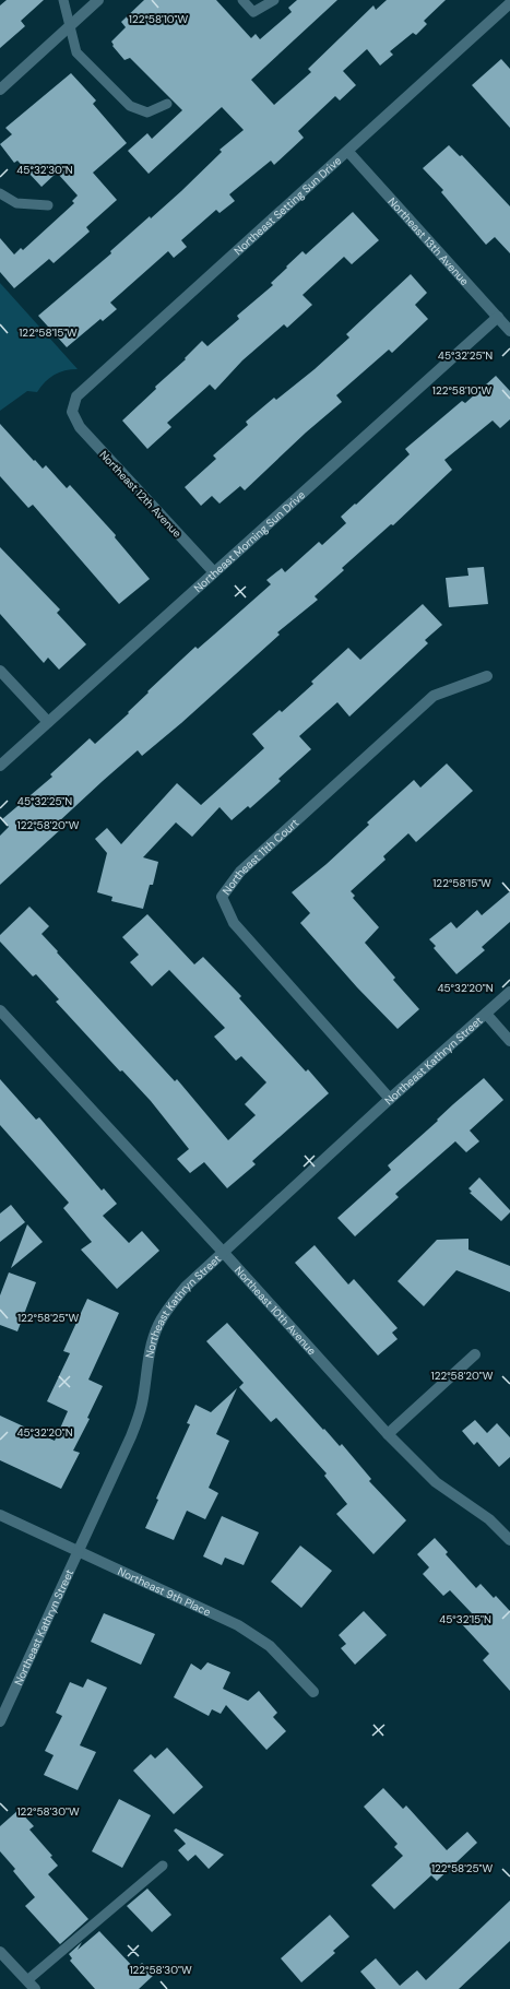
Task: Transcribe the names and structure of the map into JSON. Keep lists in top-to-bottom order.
{
  "streets": {
    "street": [
      "Northeast Setting Sun Drive",
      "Northeast 13th Avenue",
      "Northeast 12th Avenue",
      "Northeast Morning Sun Drive",
      "Northeast 11th Court",
      "Northeast Kathryn Street",
      "Northeast 10th Avenue",
      "Northeast 9th Place"
    ]
  },
  "crossings": [
    ["Northeast Setting Sun Drive", "Northeast 13th Avenue"],
    ["Northeast Setting Sun Drive", "Northeast 12th Avenue"],
    ["Northeast 13th Avenue", "Northeast Morning Sun Drive"],
    ["Northeast 12th Avenue", "Northeast Morning Sun Drive"],
    ["Northeast 11th Court", "Northeast Kathryn Street"],
    ["Northeast Kathryn Street", "Northeast 10th Avenue"],
    ["Northeast Kathryn Street", "Northeast 9th Place"]
  ],
  "coordinates": [
    "122°58'10\"W",
    "45°32'30\"N",
    "122°58'15\"W",
    "45°32'25\"N",
    "122°58'20\"W",
    "45°32'20\"N",
    "122°58'25\"W",
    "45°32'15\"N",
    "122°58'30\"W"
  ]
}
